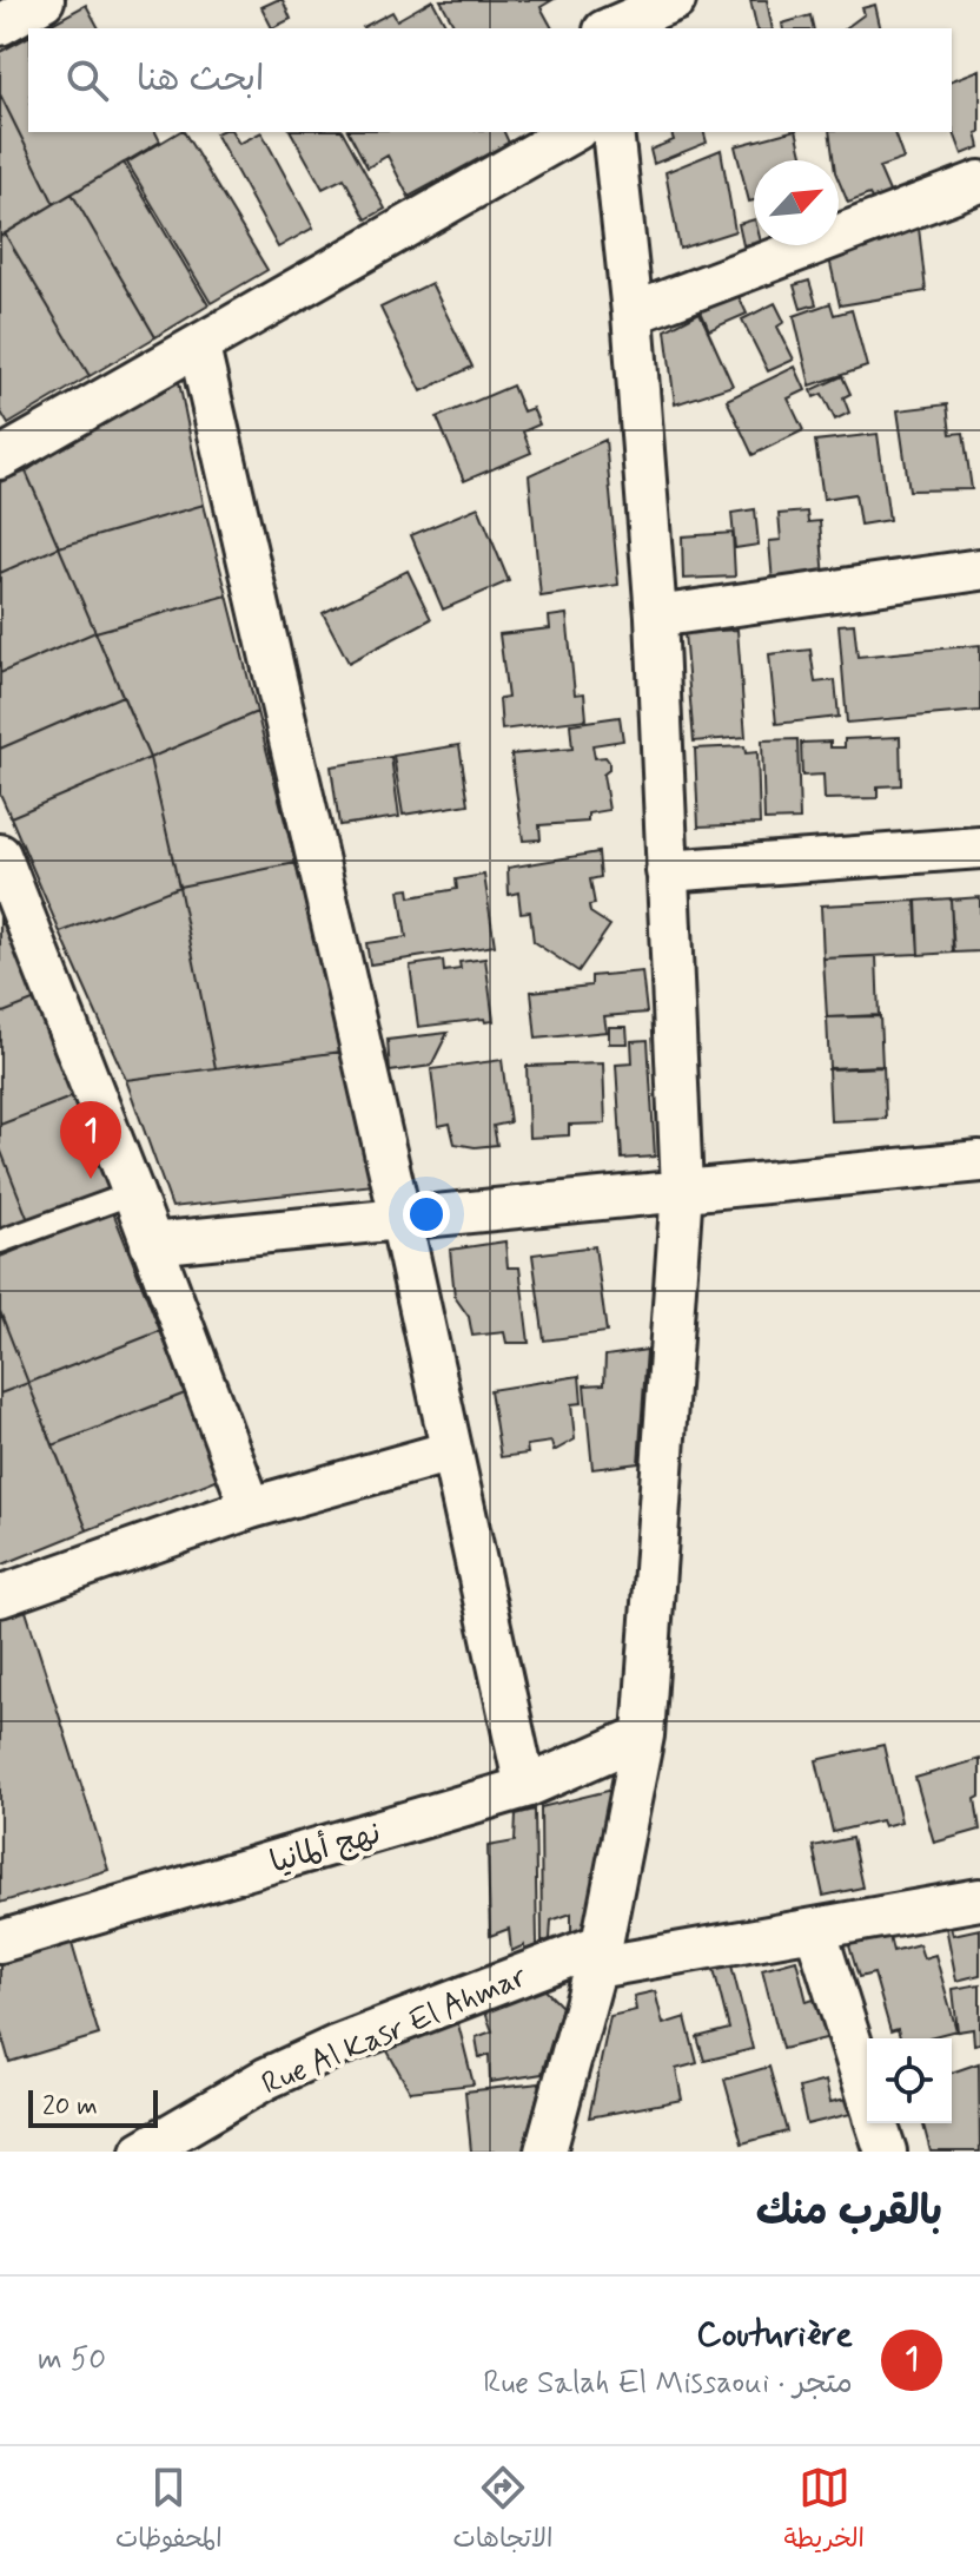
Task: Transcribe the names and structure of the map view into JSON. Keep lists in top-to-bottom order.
{
  "streets": {
    "street": ["نهج ألمانيا", "Rue Al Kasr El Ahmar"]
  },
  "scale_bar": "20 m",
  "north": "top right",
  "page": {
    "search": "ابحث هنا",
    "pins": "1",
    "scale": "20 m",
    "heading": "بالقرب منك",
    "list": [
      {
        "mark": "1",
        "name": "Couturière",
        "note": "متجر · Rue Salah El Missaoui",
        "value": "50 m"
      }
    ],
    "nav": ["الخريطة", "الاتجاهات", "المحفوظات"]
  }
}
